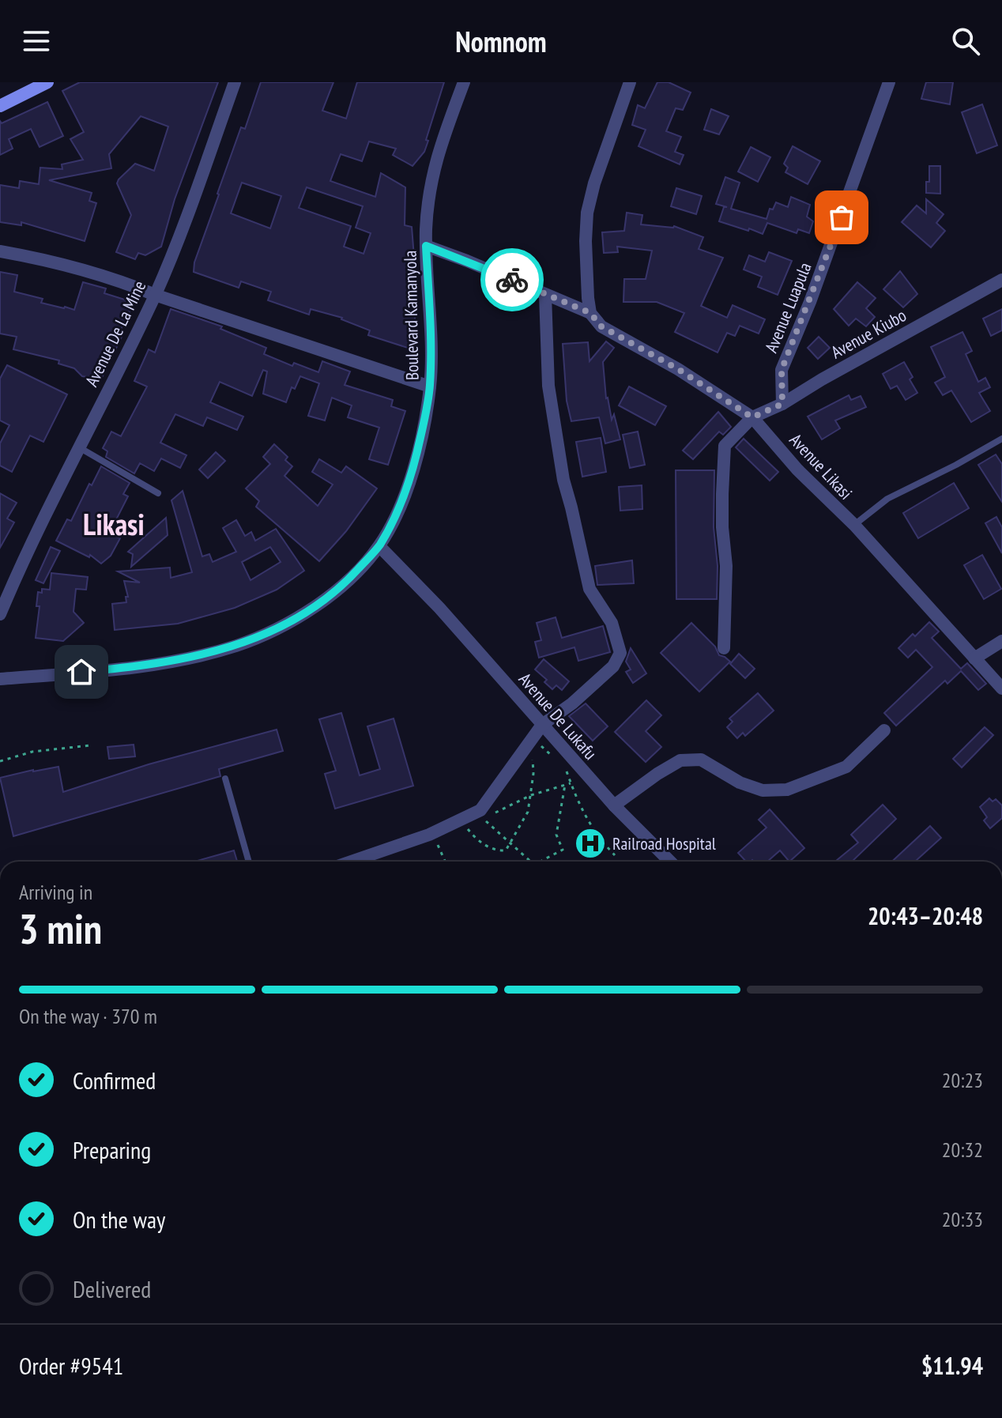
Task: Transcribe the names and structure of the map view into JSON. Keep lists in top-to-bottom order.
{
  "streets": {
    "street": [
      "Avenue Luapula",
      "Boulevard Kamanyola",
      "Avenue De La Mine",
      "Avenue Kiubo",
      "Avenue Likasi",
      "Avenue De Lukafu"
    ]
  },
  "crossings": [
    ["Avenue Luapula", "Avenue Kiubo"],
    ["Boulevard Kamanyola", "Avenue Likasi"],
    ["Boulevard Kamanyola", "Avenue De Lukafu"],
    ["Avenue Kiubo", "Avenue Likasi"]
  ],
  "districts": ["Likasi"],
  "places": {
    "hospital": ["Railroad Hospital"]
  },
  "page": {
    "header": "Nomnom",
    "heading": ["3 min", "Arriving in", "20:43–20:48"],
    "panel": ["Order #9541", "$11.94"],
    "bar": "On the way · 370 m",
    "list": [
      ["Confirmed", "20:23"],
      ["Preparing", "20:32"],
      ["On the way", "20:33"],
      "Delivered"
    ]
  }
}
